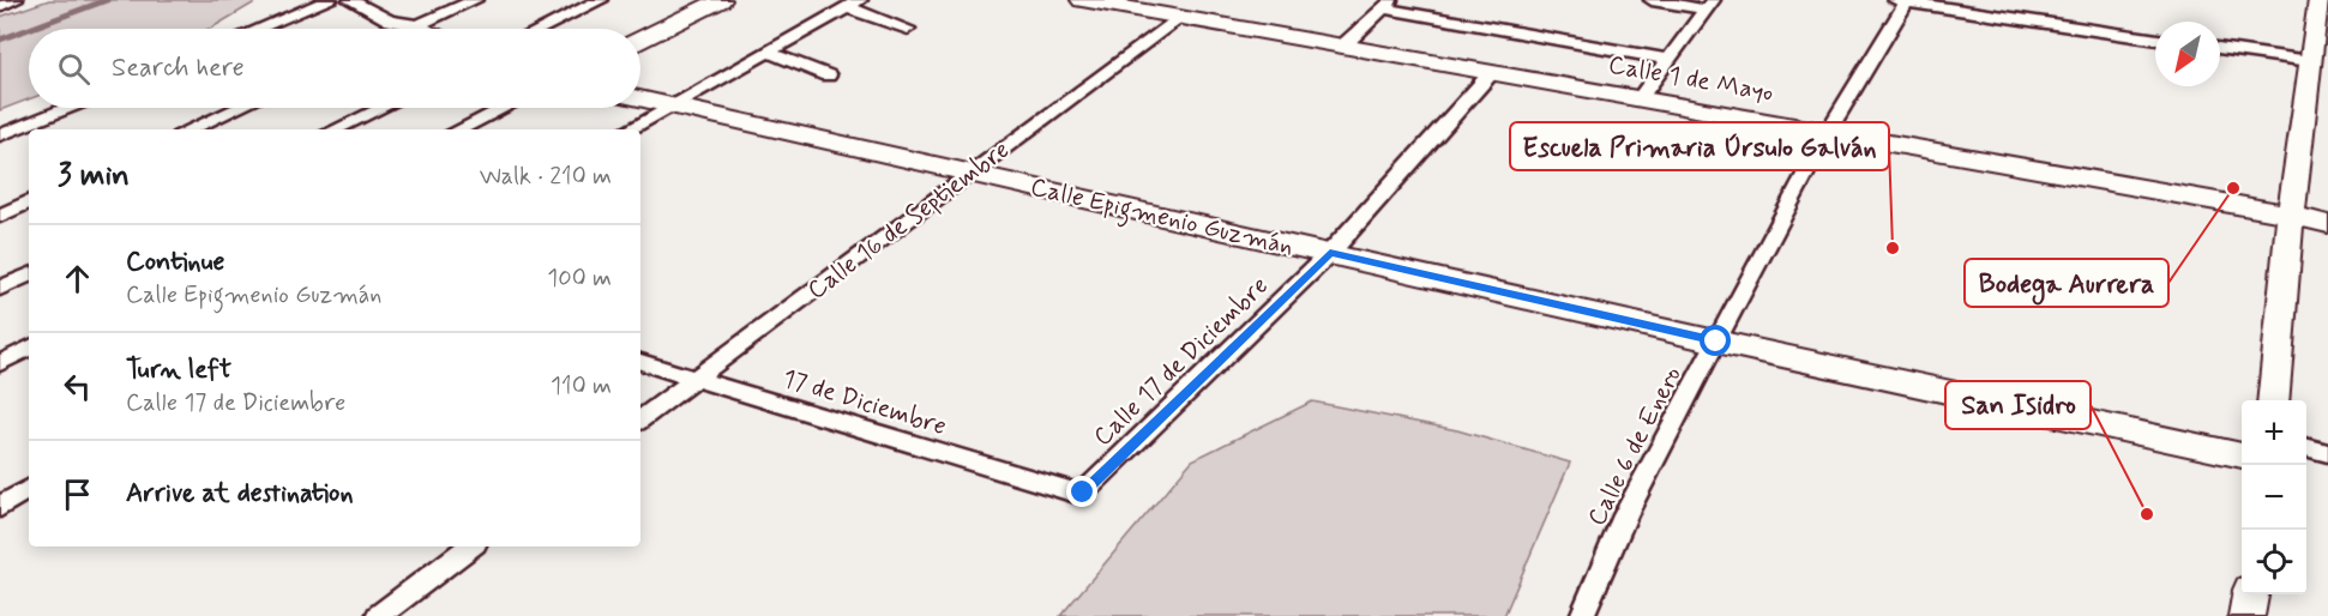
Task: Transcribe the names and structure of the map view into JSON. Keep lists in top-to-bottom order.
{
  "streets": {
    "street": [
      "Calle 1 de Mayo",
      "Calle Epigmenio Guzmán",
      "Calle 16 de Septiembre",
      "Calle 17 de Diciembre",
      "17 de Diciembre",
      "Calle 6 de Enero"
    ]
  },
  "crossings": [
    ["Calle 1 de Mayo", "Calle 16 de Septiembre"],
    ["Calle 1 de Mayo", "Calle 17 de Diciembre"],
    ["Calle 1 de Mayo", "Calle 6 de Enero"],
    ["Calle Epigmenio Guzmán", "Calle 16 de Septiembre"],
    ["Calle Epigmenio Guzmán", "Calle 17 de Diciembre"],
    ["Calle Epigmenio Guzmán", "Calle 6 de Enero"],
    ["Calle 16 de Septiembre", "17 de Diciembre"],
    ["Calle 17 de Diciembre", "17 de Diciembre"]
  ],
  "places": ["Bodega Aurrera", "Escuela Primaria Úrsulo Galván", "San Isidro"],
  "north": "bottom left",
  "page": {
    "search": "Search here",
    "heading": ["3 min", "Walk · 210 m"],
    "list": [
      ["Continue", "Calle Epigmenio Guzmán", "100 m"],
      ["Turn left", "Calle 17 de Diciembre", "110 m"],
      "Arrive at destination"
    ],
    "map_buttons": ["+", "−"]
  }
}
